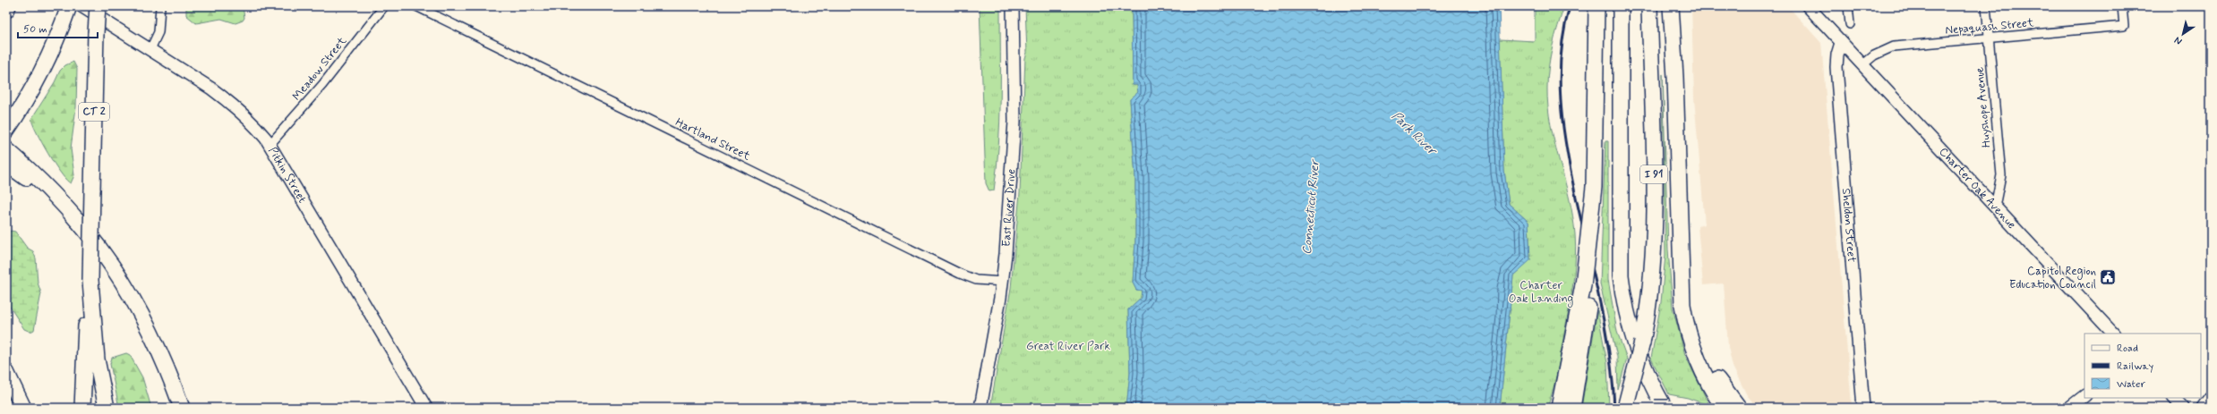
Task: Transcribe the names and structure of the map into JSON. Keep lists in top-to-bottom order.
{
  "streets": {
    "highway": ["CT 2", "I 91"],
    "street": [
      "Nepaquash Street",
      "Meadow Street",
      "Huyshope Avenue",
      "Hartland Street",
      "Pitkin Street",
      "Charter Oak Avenue",
      "East River Drive",
      "Sheldon Street"
    ]
  },
  "crossings": [
    ["Nepaquash Street", "Huyshope Avenue"],
    ["Nepaquash Street", "Charter Oak Avenue"],
    ["Meadow Street", "Pitkin Street"],
    ["Huyshope Avenue", "Charter Oak Avenue"],
    ["Hartland Street", "East River Drive"],
    ["Charter Oak Avenue", "Sheldon Street"]
  ],
  "water": ["Park River", "Connecticut River"],
  "parks": ["Charter Oak Landing", "Great River Park"],
  "places": {
    "public building": ["Capitol Region Education Council"]
  },
  "legend": ["Road", "Railway", "Water"],
  "scale_bar": "50 m",
  "north": "bottom left"
}
